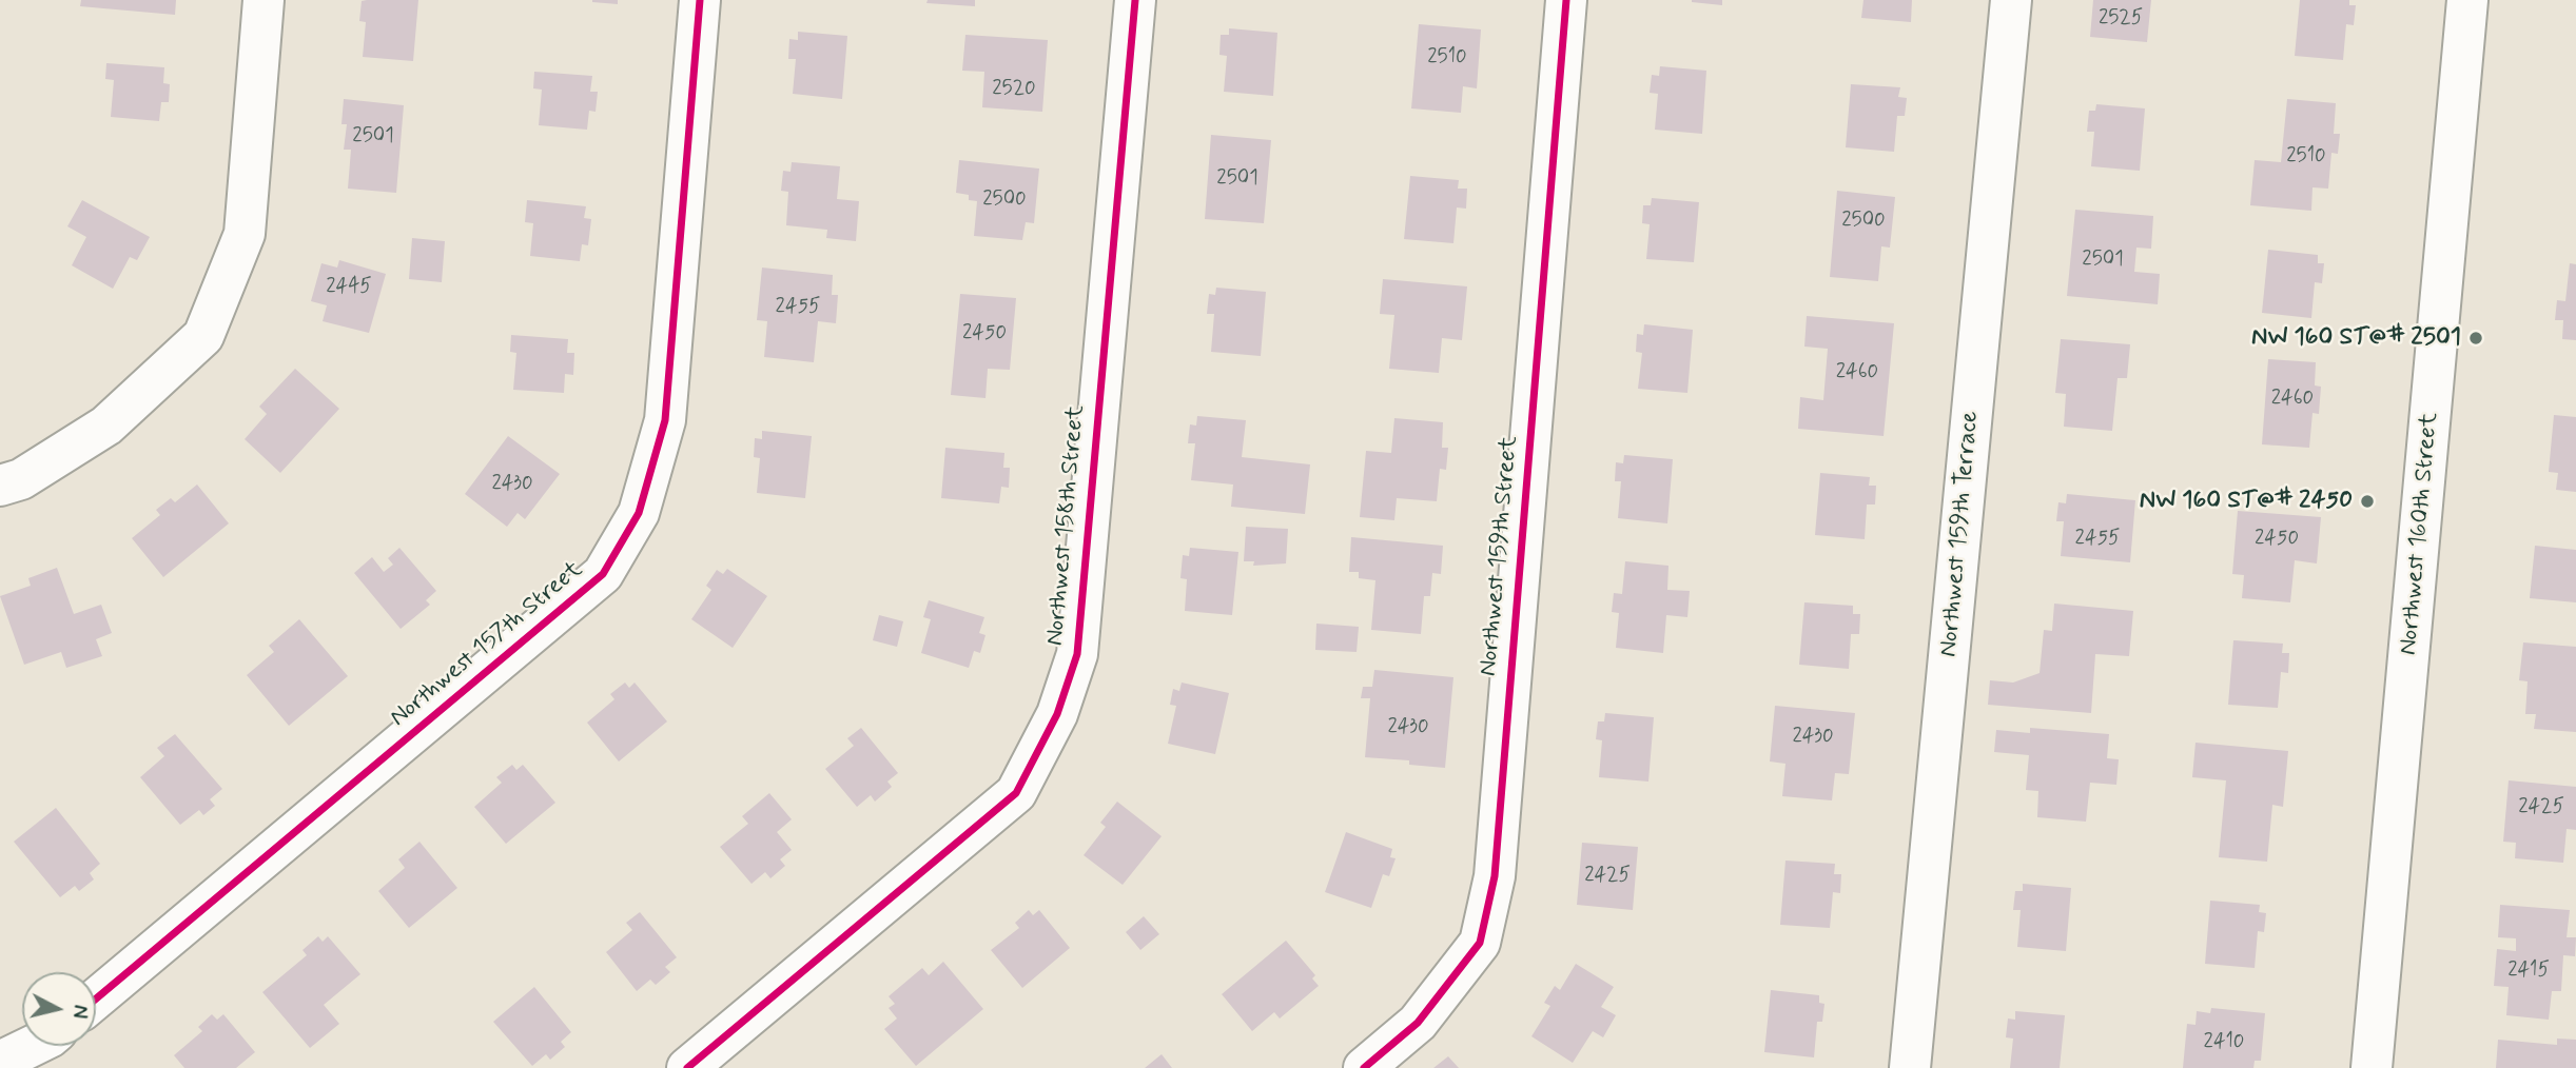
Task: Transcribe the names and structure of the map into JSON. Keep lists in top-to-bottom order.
{
  "streets": {
    "street": [
      "Northwest 158th Street",
      "Northwest 159th Terrace",
      "Northwest 160th Street",
      "Northwest 159th Street",
      "Northwest 157th Street"
    ]
  },
  "places": ["NW 160 ST@# 2501", "NW 160 ST@# 2450"],
  "house_numbers": [
    "2525",
    "2510",
    "2520",
    "2501",
    "2510",
    "2501",
    "2500",
    "2500",
    "2501",
    "2445",
    "2455",
    "2450",
    "2460",
    "2460",
    "2430",
    "2455",
    "2450",
    "2430",
    "2430",
    "2425",
    "2425",
    "2415",
    "2410"
  ],
  "north": "right"
}
